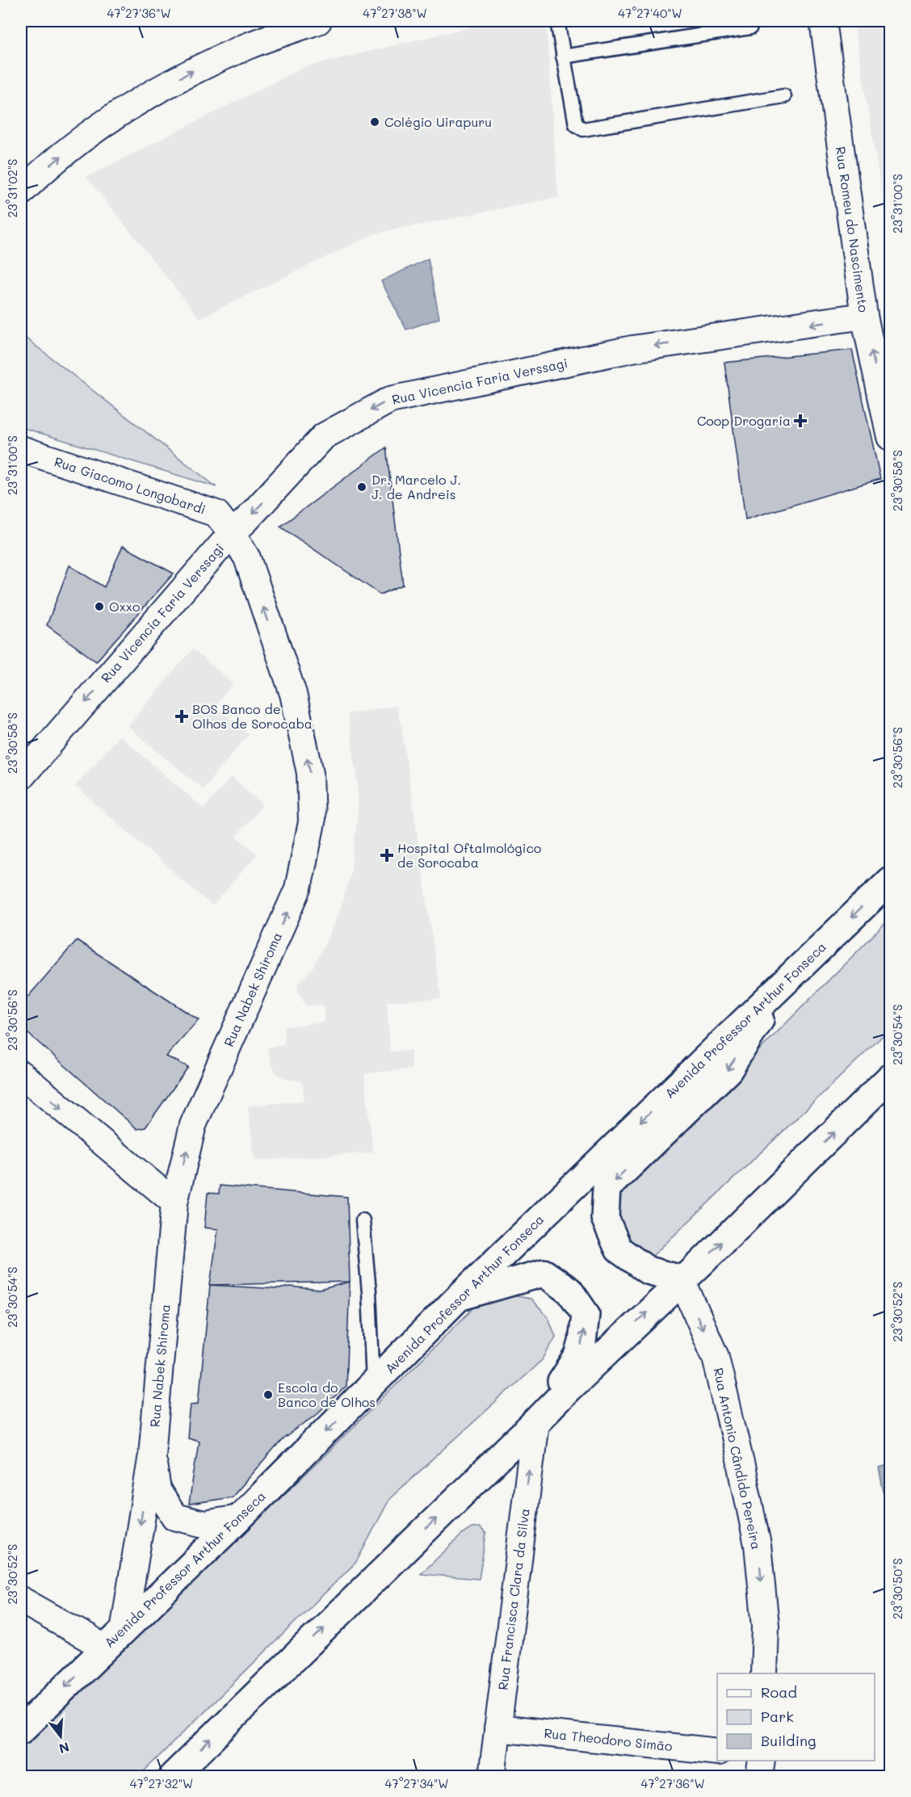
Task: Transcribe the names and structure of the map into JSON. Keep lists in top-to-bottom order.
{
  "streets": {
    "street": [
      "Rua Romeu do Nascimento",
      "Rua Vicencia Faria Verssagi",
      "Rua Giacomo Longobardi",
      "Rua Nabek Shiroma",
      "Avenida Professor Arthur Fonseca",
      "Rua Antonio Cândido Pereira",
      "Rua Francisca Clara da Silva",
      "Rua Theodoro Simão"
    ]
  },
  "crossings": [
    ["Rua Romeu do Nascimento", "Rua Vicencia Faria Verssagi"],
    ["Rua Vicencia Faria Verssagi", "Rua Giacomo Longobardi"],
    ["Rua Vicencia Faria Verssagi", "Rua Nabek Shiroma"],
    ["Rua Giacomo Longobardi", "Rua Nabek Shiroma"],
    ["Rua Nabek Shiroma", "Avenida Professor Arthur Fonseca"],
    ["Rua Francisca Clara da Silva", "Rua Theodoro Simão"]
  ],
  "one_way": ["Rua Vicencia Faria Verssagi", "Rua Antonio Cândido Pereira", "Rua Francisca Clara da Silva"],
  "places": {
    "other": [
      "Colégio Uirapuru",
      "Dr. Marcelo J. J. de Andreis",
      "Oxxo",
      "Escola do Banco de Olhos"
    ],
    "health": ["Coop Drogaria", "BOS Banco de Olhos de Sorocaba", "Hospital Oftalmológico de Sorocaba"]
  },
  "legend": ["Road", "Park", "Building"],
  "north": "bottom",
  "coordinates": [
    "47°27'36\"W",
    "47°27'38\"W",
    "47°27'40\"W",
    "23°31'02\"S",
    "23°31'00\"S",
    "23°30'58\"S",
    "23°30'56\"S",
    "23°30'54\"S",
    "23°30'52\"S",
    "23°30'50\"S",
    "47°27'32\"W",
    "47°27'34\"W"
  ]
}
